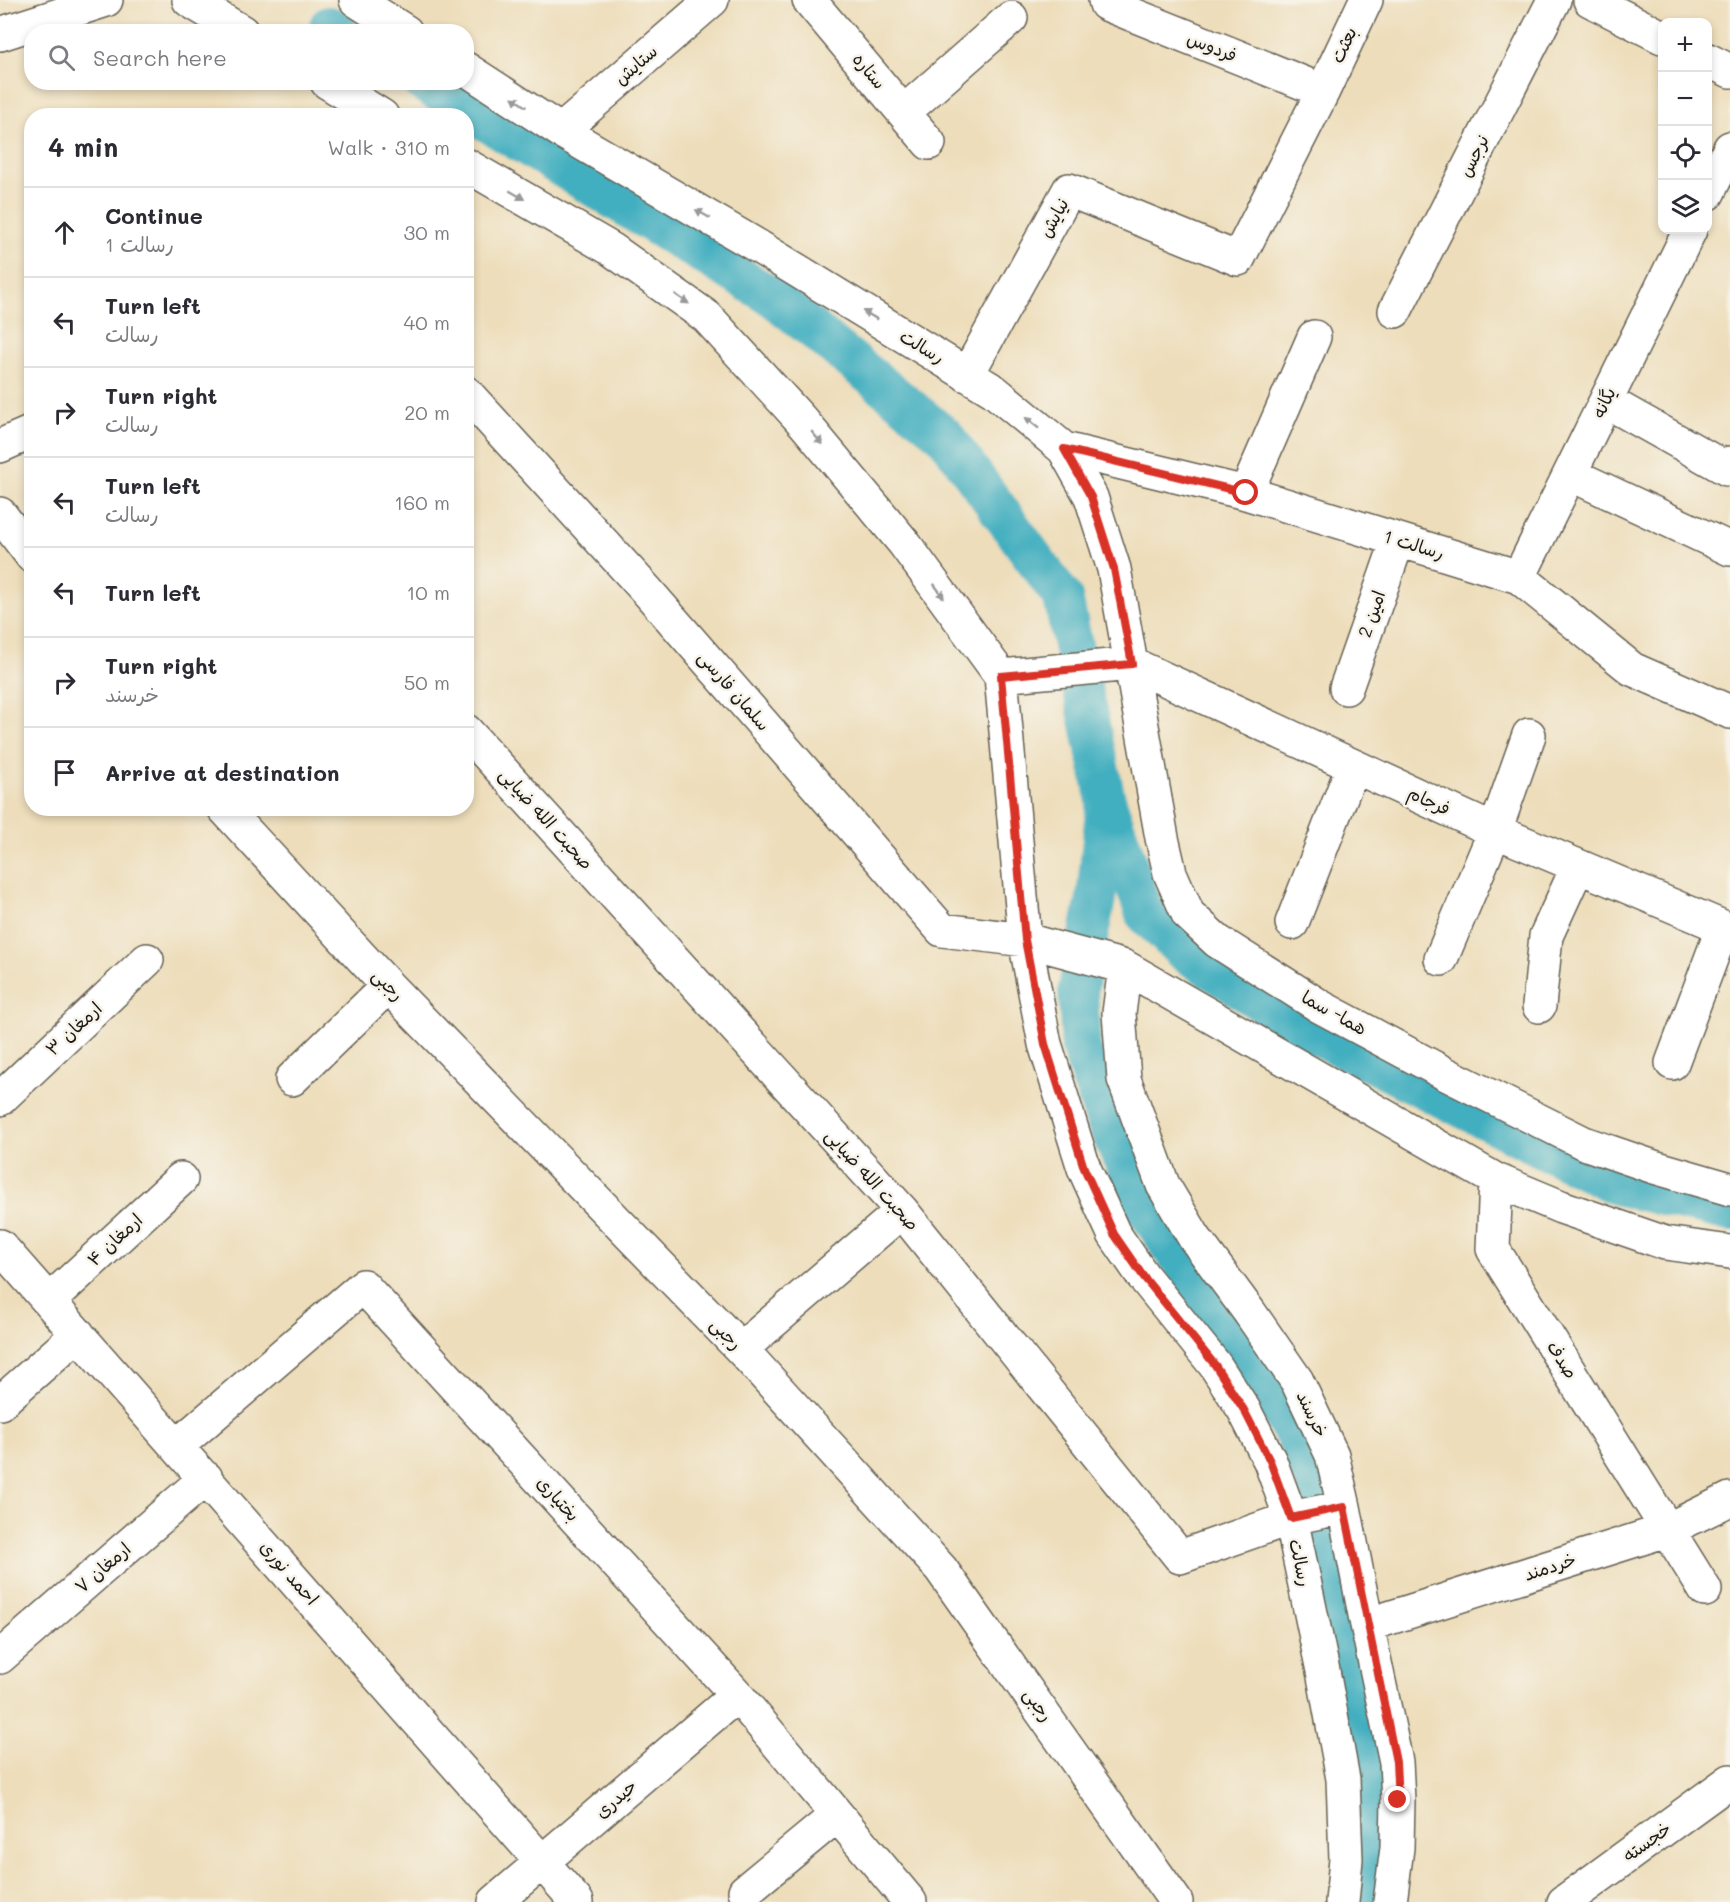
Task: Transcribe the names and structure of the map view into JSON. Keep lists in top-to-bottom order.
{
  "streets": {
    "street": [
      "بعثت",
      "فردوس",
      "ستایش",
      "ستاره",
      "نرجس",
      "نیایش",
      "رسالت",
      "یگانه",
      "رسالت 1",
      "امین 2",
      "سلمان فارسی",
      "فرجام",
      "صحبت الله ضیایی",
      "رجبی",
      "هما- سما",
      "ارمغان ۳",
      "ارمغان ۴",
      "صدف",
      "خرسند",
      "بختیاری",
      "خردمند",
      "ارمغان ۷",
      "احمد نوری",
      "حیدری",
      "خجسته"
    ]
  },
  "crossings": [
    ["بعثت", "فردوس"],
    ["بعثت", "نیایش"],
    ["ستایش", "رسالت"],
    ["نیایش", "رسالت"],
    ["رسالت", "رسالت 1"],
    ["رسالت", "سلمان فارسی"],
    ["رسالت", "فرجام"],
    ["رسالت", "صحبت الله ضیایی"],
    ["رسالت", "هما- سما"],
    ["یگانه", "رسالت 1"],
    ["رسالت 1", "امین 2"],
    ["سلمان فارسی", "خرسند"],
    ["فرجام", "هما- سما"],
    ["ارمغان ۴", "احمد نوری"],
    ["صدف", "خردمند"],
    ["خرسند", "خردمند"],
    ["بختیاری", "احمد نوری"],
    ["بختیاری", "حیدری"],
    ["ارمغان ۷", "احمد نوری"],
    ["احمد نوری", "حیدری"]
  ],
  "page": {
    "map_buttons": ["+", "−"],
    "search": "Search here",
    "heading": ["4 min", "Walk · 310 m"],
    "list": [
      ["Continue", "رسالت 1", "30 m"],
      ["Turn left", "رسالت", "40 m"],
      ["Turn right", "رسالت", "20 m"],
      ["Turn left", "رسالت", "160 m"],
      ["Turn left", "10 m"],
      ["Turn right", "خرسند", "50 m"],
      "Arrive at destination"
    ]
  }
}
